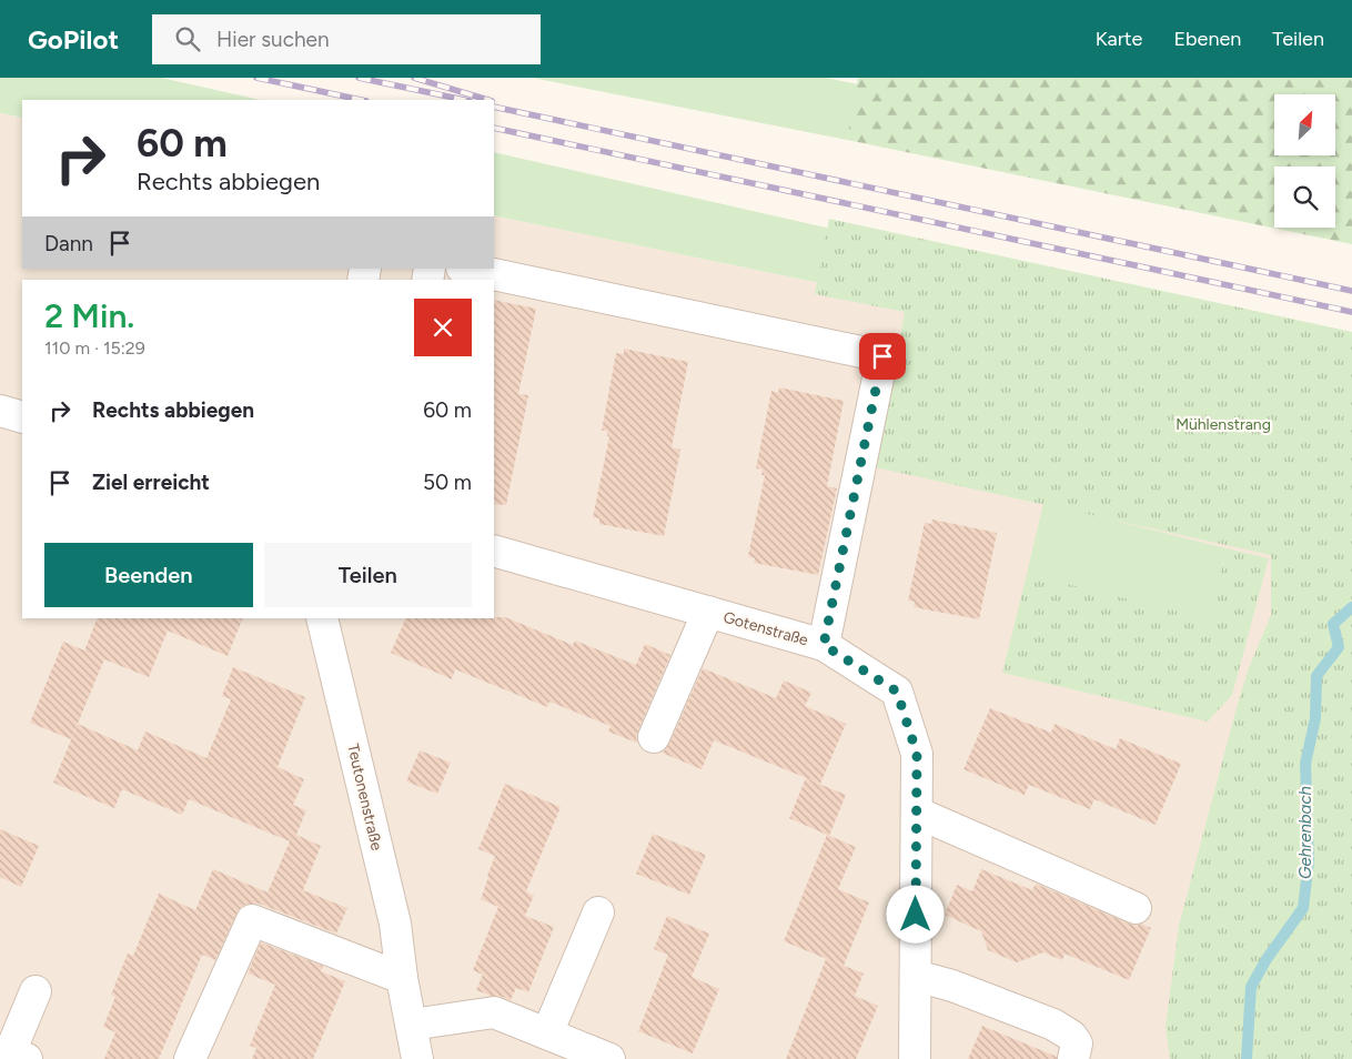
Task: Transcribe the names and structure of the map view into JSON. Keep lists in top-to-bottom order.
{
  "streets": {
    "street": ["Gotenstraße", "Teutonenstraße"]
  },
  "water": ["Gehrenbach"],
  "parks": ["Mühlenstrang"],
  "north": "top right",
  "page": {
    "header": "GoPilot",
    "search": "Hier suchen",
    "nav": ["Karte", "Ebenen", "Teilen"],
    "turn": ["60 m", "Rechts abbiegen"],
    "then": "Dann",
    "heading": ["2 Min.", "110 m · 15:29"],
    "list": [
      {
        "name": "Rechts abbiegen",
        "value": "60 m"
      },
      {
        "name": "Ziel erreicht",
        "value": "50 m"
      }
    ],
    "buttons": ["Beenden", "Teilen"]
  }
}
